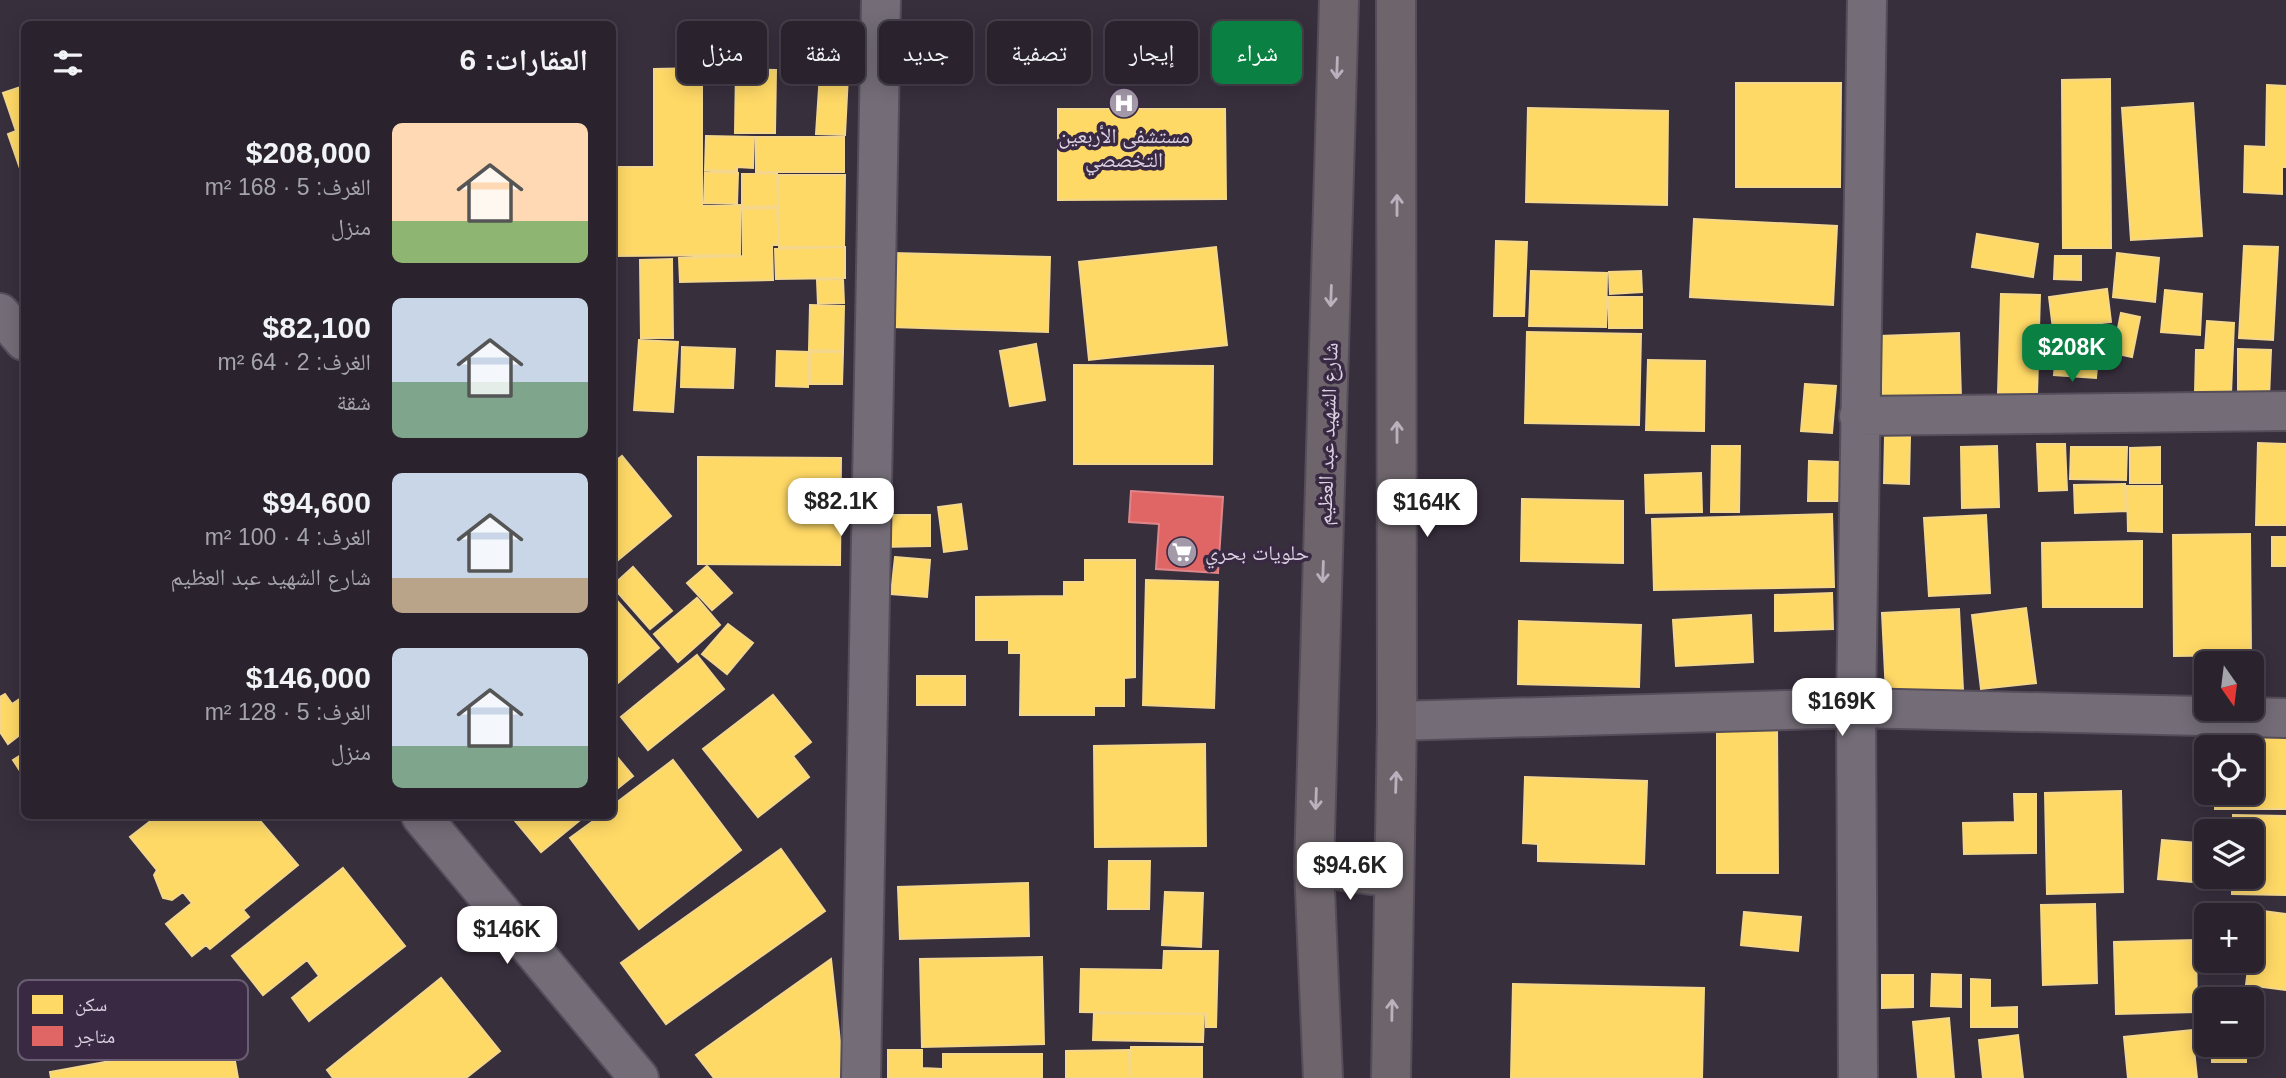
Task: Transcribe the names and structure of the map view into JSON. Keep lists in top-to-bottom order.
{
  "streets": {
    "main road": ["شارع الشهيد عبد العظيم"]
  },
  "places": {
    "hospital": ["مستشفى الأربعين التخصصي"],
    "supermarket": ["حلويات بحري"]
  },
  "legend": ["سكن", "متاجر"],
  "north": "bottom",
  "page": {
    "chip": [
      "شراء",
      "إيجار",
      "تصفية",
      "جديد",
      "شقة",
      "منزل"
    ],
    "heading": "العقارات: 6",
    "list": [
      {
        "name": "$208,000",
        "note": "الغرف: 5 · 168 m² · منزل"
      },
      {
        "name": "$82,100",
        "note": "الغرف: 2 · 64 m² · شقة"
      },
      {
        "name": "$94,600",
        "note": "الغرف: 4 · 100 m² · شارع الشهيد عبد العظيم"
      },
      {
        "name": "$146,000",
        "note": "الغرف: 5 · 128 m² · منزل"
      }
    ],
    "price": [
      "$208K",
      "$82.1K",
      "$164K",
      "$169K",
      "$94.6K",
      "$146K"
    ],
    "map_buttons": ["+", "−"]
  }
}
